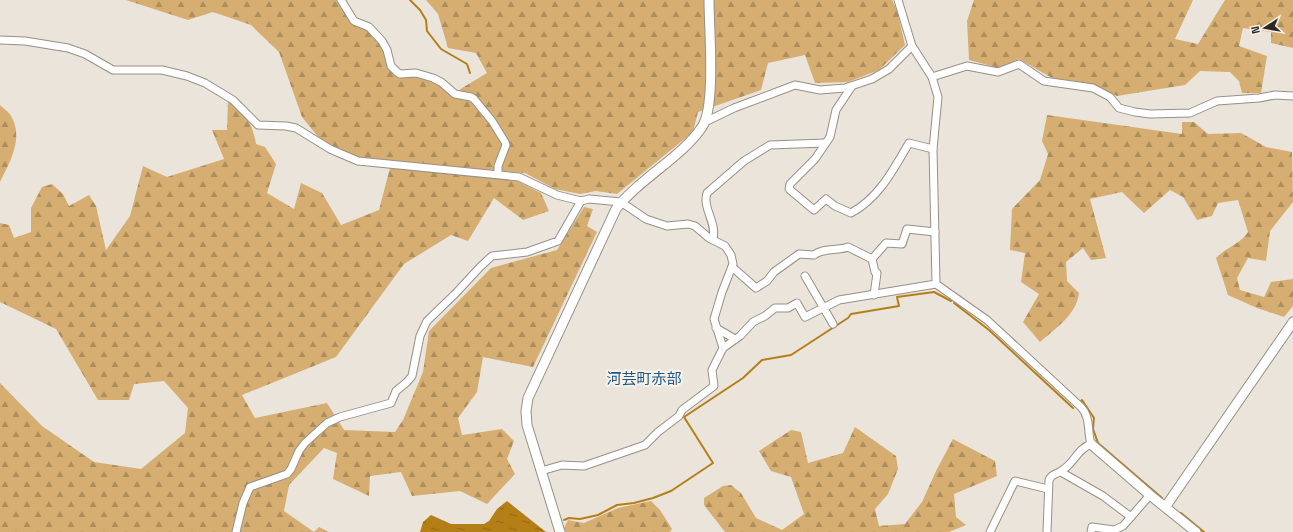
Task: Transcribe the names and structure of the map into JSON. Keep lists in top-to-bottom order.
{
  "districts": ["河芸町赤部"],
  "north": "left"
}
